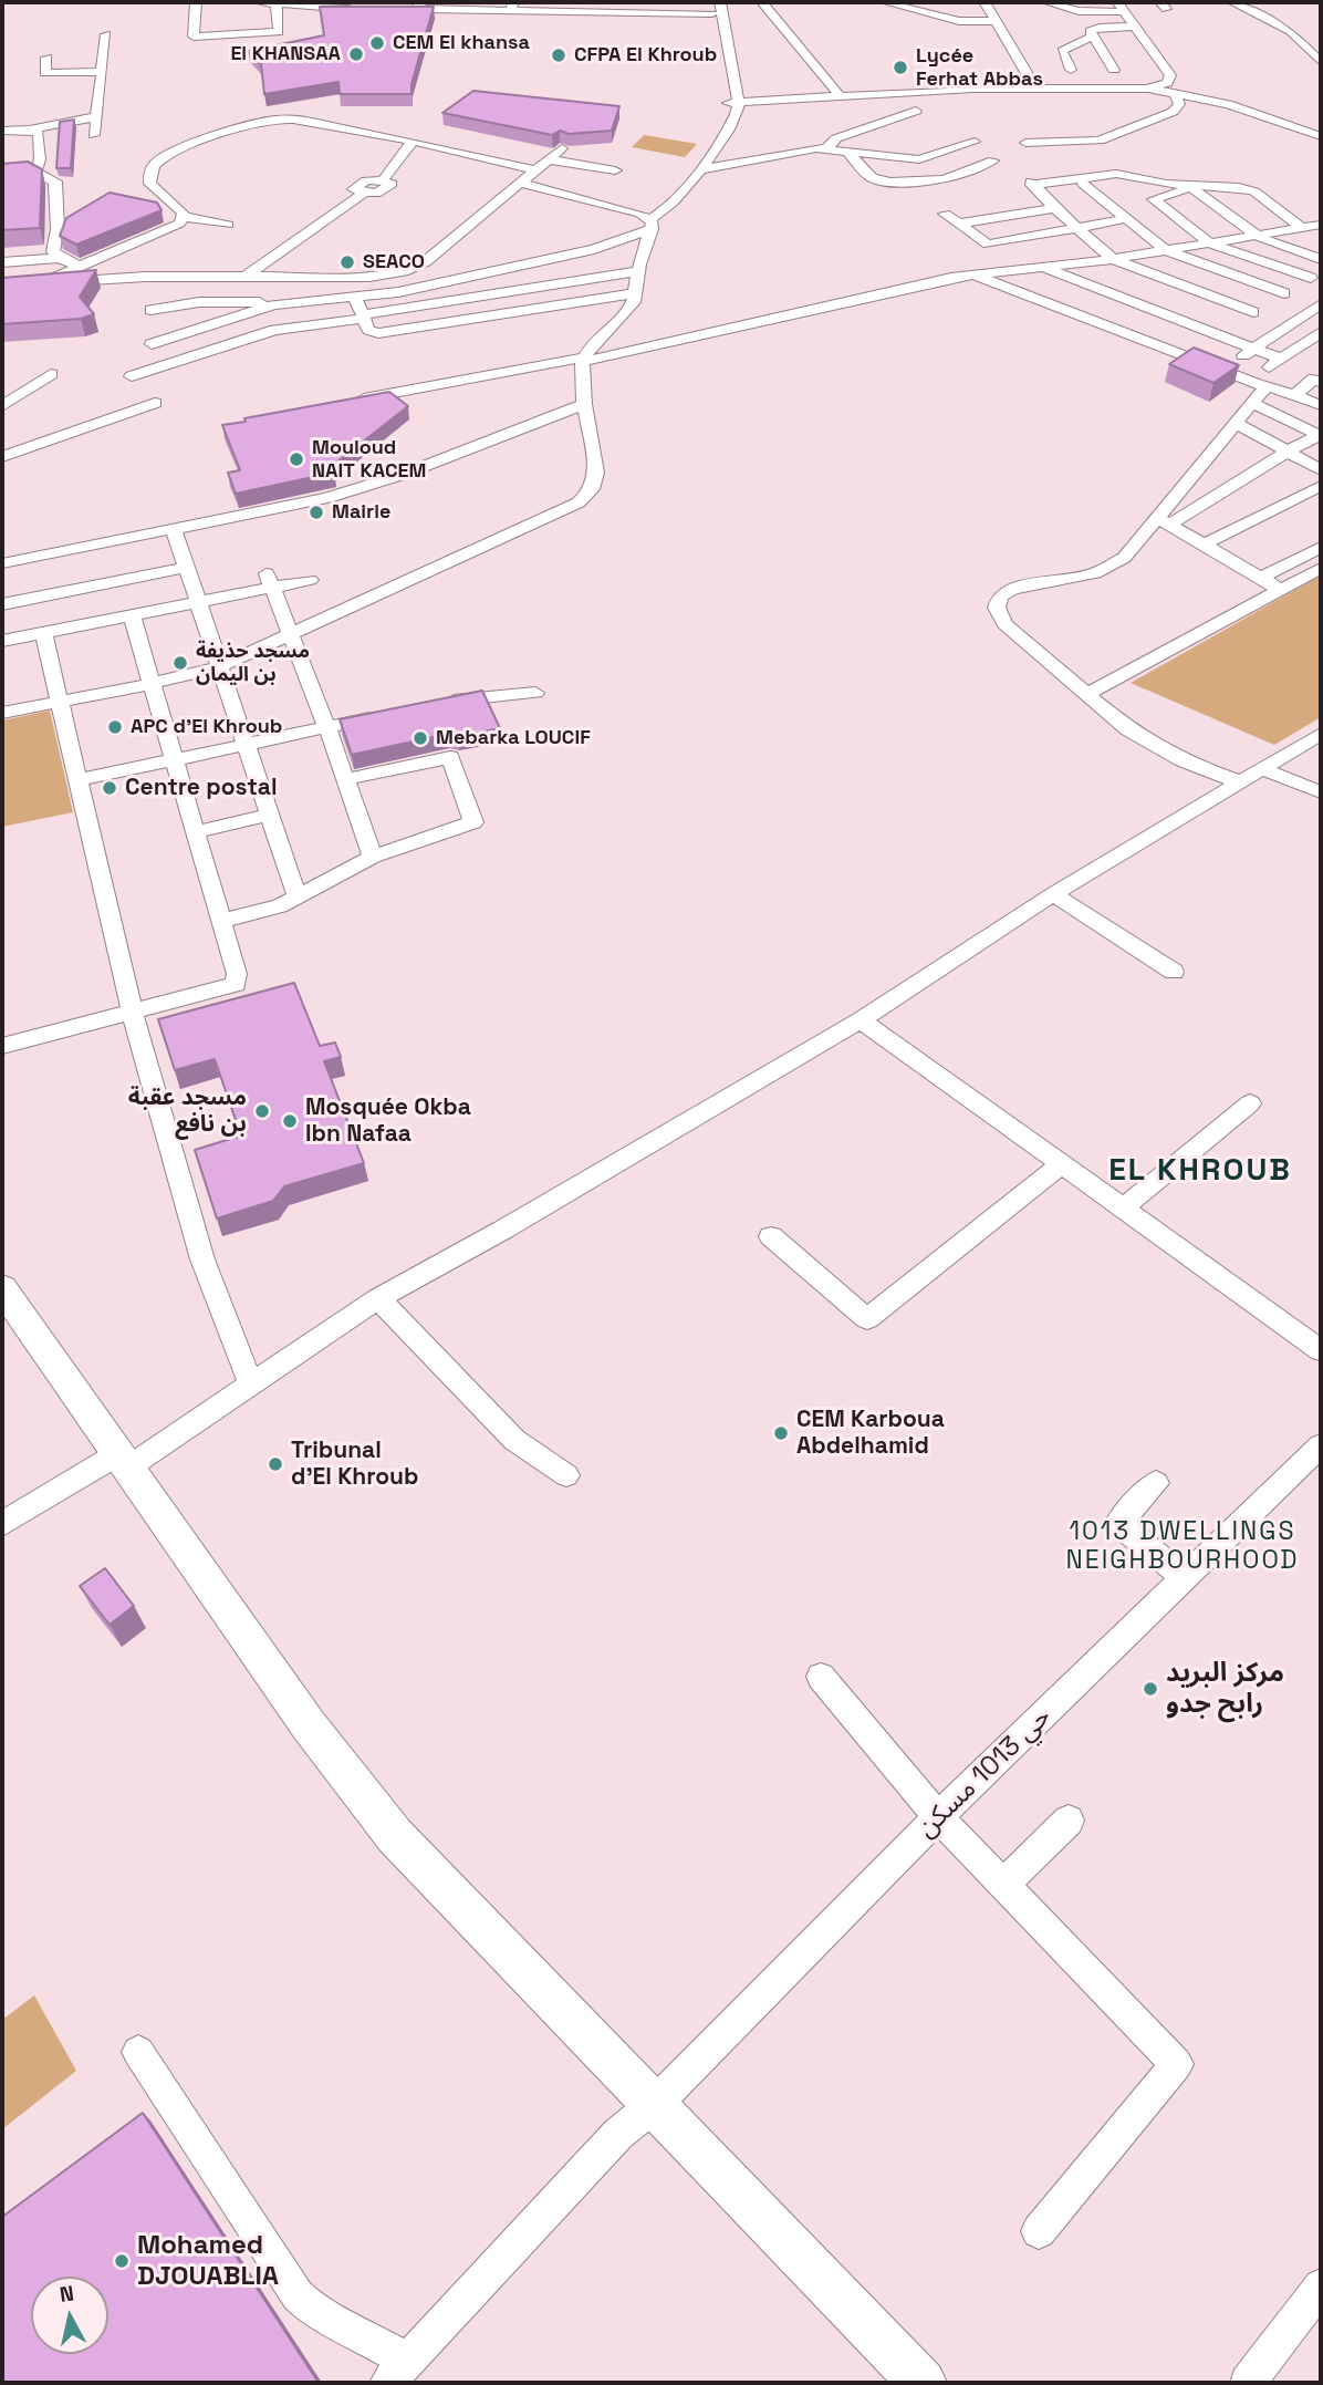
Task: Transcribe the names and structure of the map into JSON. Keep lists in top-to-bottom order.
{
  "streets": {
    "street": ["حي 1013 مسكن"]
  },
  "districts": ["EL KHROUB", "1013 DWELLINGS NEIGHBOURHOOD"],
  "places": [
    "CEM El khansa",
    "El KHANSAA",
    "CFPA El Khroub",
    "Lycée Ferhat Abbas",
    "SEACO",
    "Mouloud NAIT KACEM",
    "Mairie",
    "مسجد حذيفة بن اليمان",
    "APC d'El Khroub",
    "Mebarka LOUCIF",
    "Centre postal",
    "مسجد عقبة بن نافع",
    "Mosquée Okba Ibn Nafaa",
    "CEM Karboua Abdelhamid",
    "Tribunal d'El Khroub",
    "مركز البريد رابح جدو",
    "Mohamed DJOUABLIA"
  ],
  "north": "top"
}
